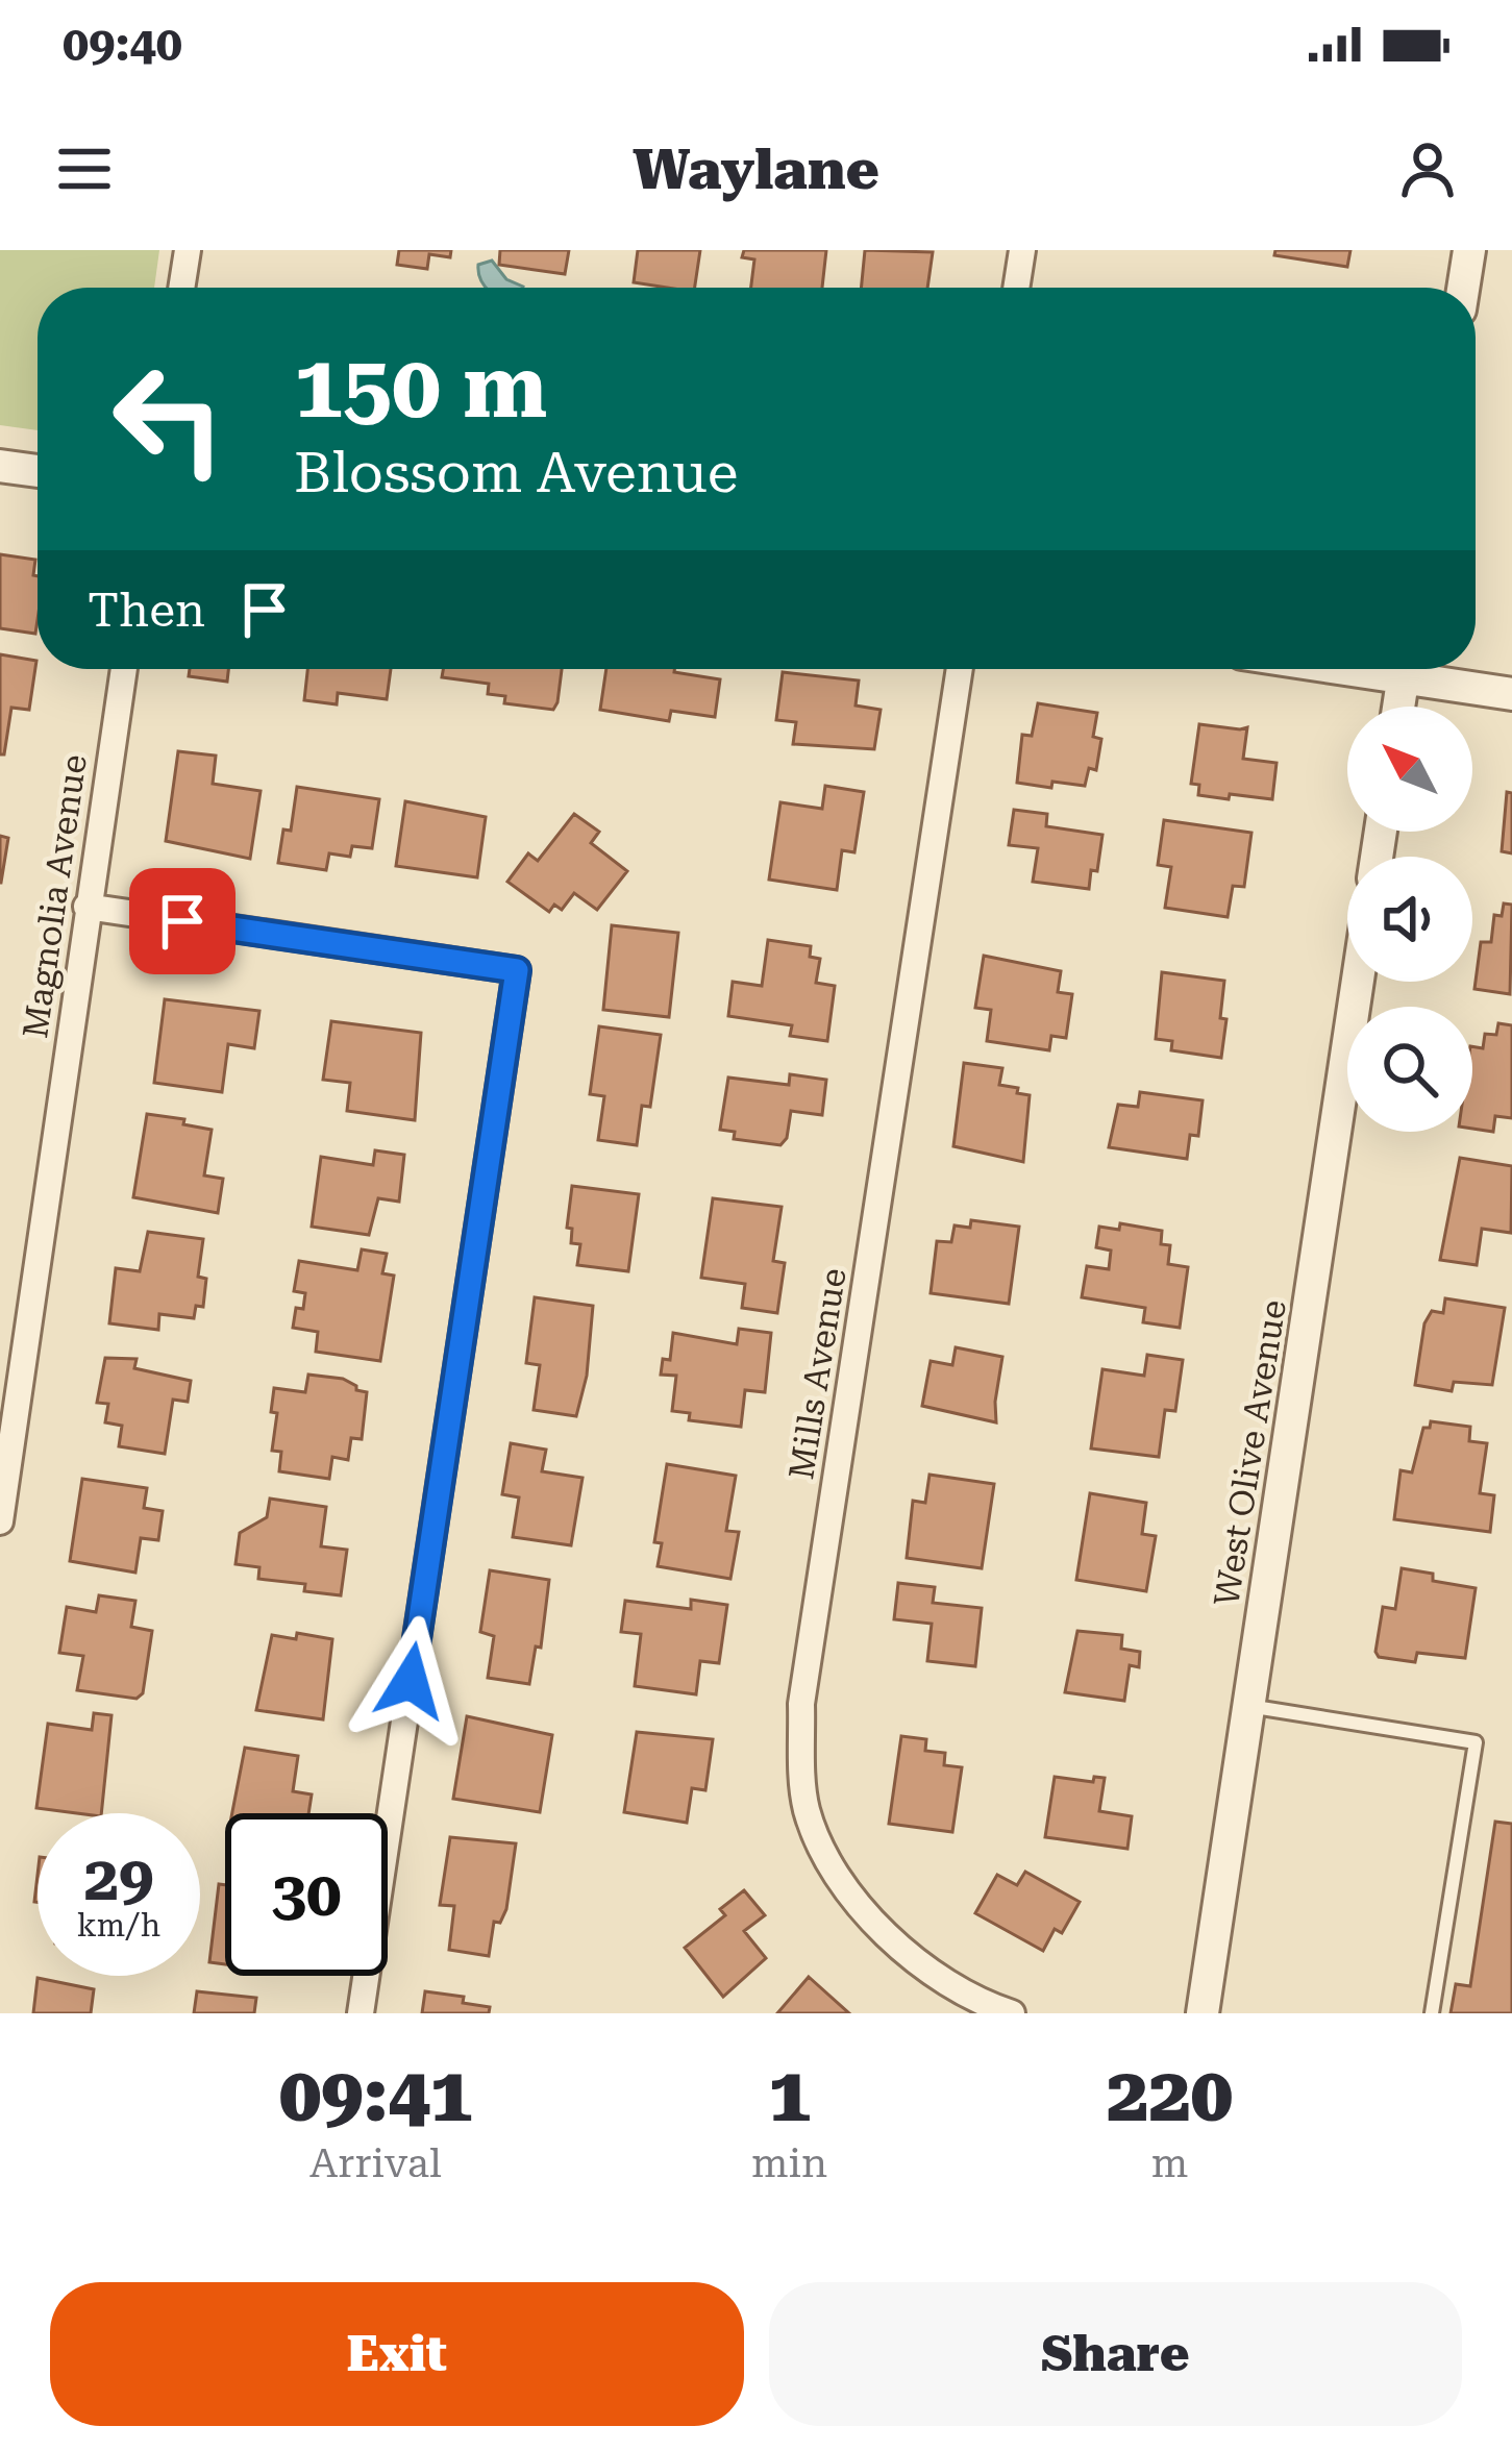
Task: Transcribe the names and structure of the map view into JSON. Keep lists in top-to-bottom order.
{
  "streets": {
    "street": ["Magnolia Avenue", "Mills Avenue", "West Olive Avenue"]
  },
  "north": "top left",
  "page": {
    "status": "09:40",
    "header": "Waylane",
    "turn": ["150 m", "Blossom Avenue"],
    "then": "Then",
    "speed": "29 km/h",
    "limit": "30",
    "eta": [
      "09:41",
      "Arrival",
      "1",
      "min",
      "220",
      "m"
    ],
    "buttons": ["Exit", "Share"]
  }
}
